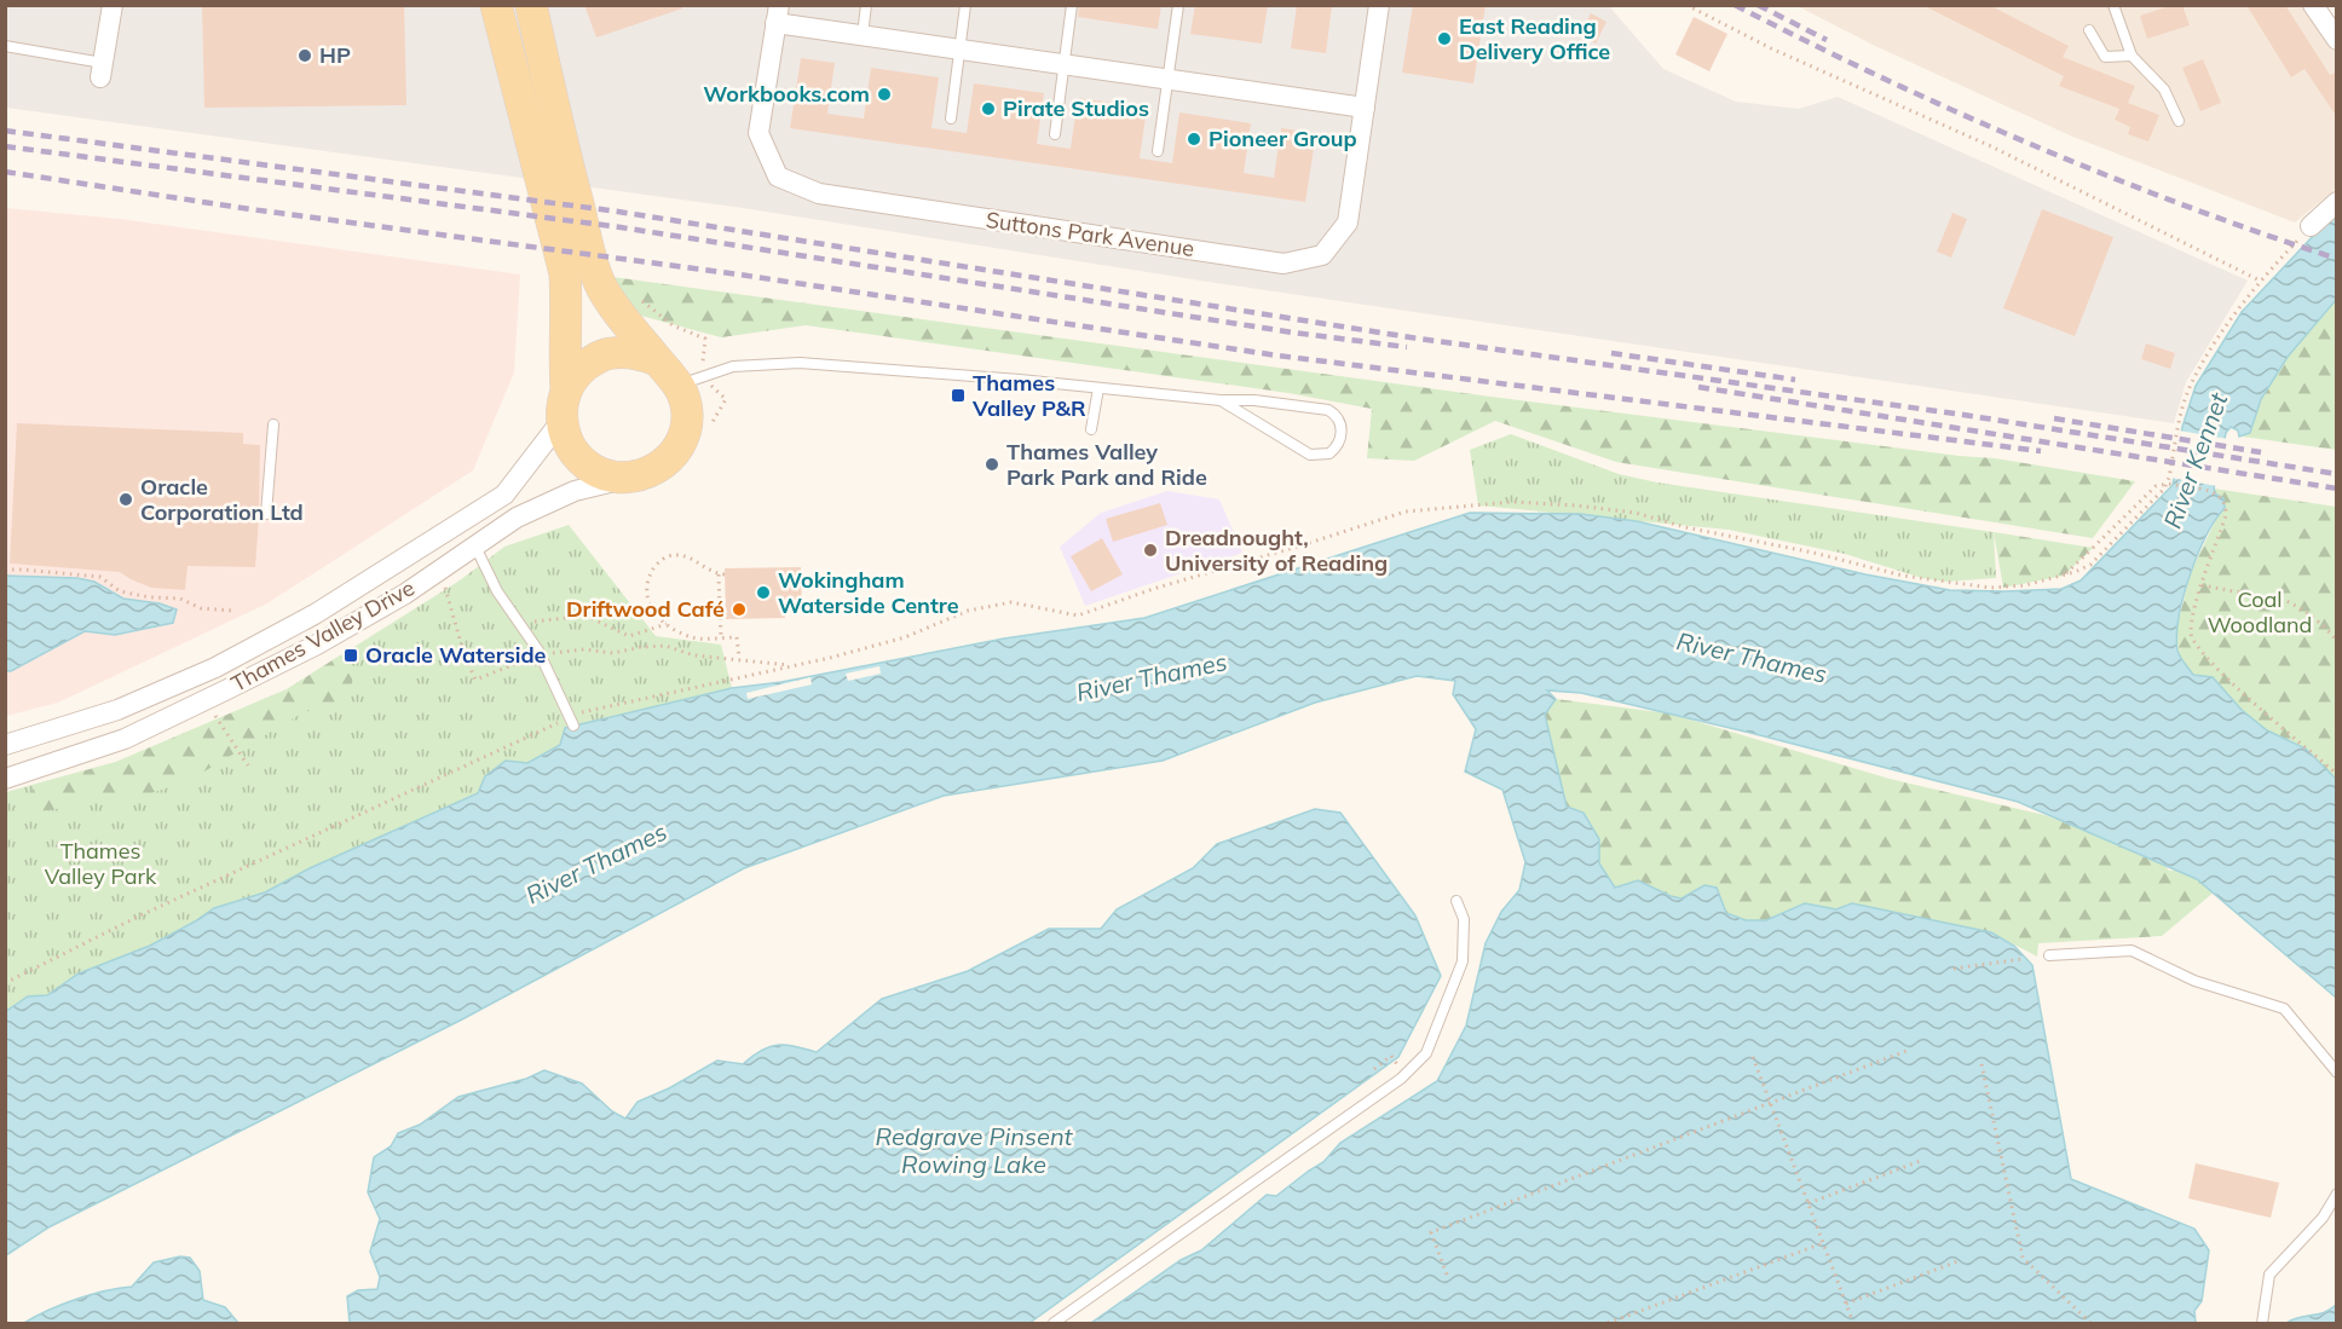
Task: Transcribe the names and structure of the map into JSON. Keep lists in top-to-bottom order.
{
  "streets": {
    "street": ["Suttons Park Avenue", "Thames Valley Drive"]
  },
  "water": ["River Kennet", "River Thames", "Redgrave Pinsent Rowing Lake"],
  "parks": ["Coal Woodland", "Thames Valley Park"],
  "places": {
    "other": [
      "East Reading Delivery Office",
      "HP",
      "Workbooks.com",
      "Pirate Studios",
      "Pioneer Group",
      "Thames Valley Park Park and Ride",
      "Oracle Corporation Ltd",
      "Dreadnought, University of Reading",
      "Wokingham Waterside Centre",
      "Driftwood Café"
    ],
    "transit": ["Thames Valley P&R", "Oracle Waterside"]
  }
}
